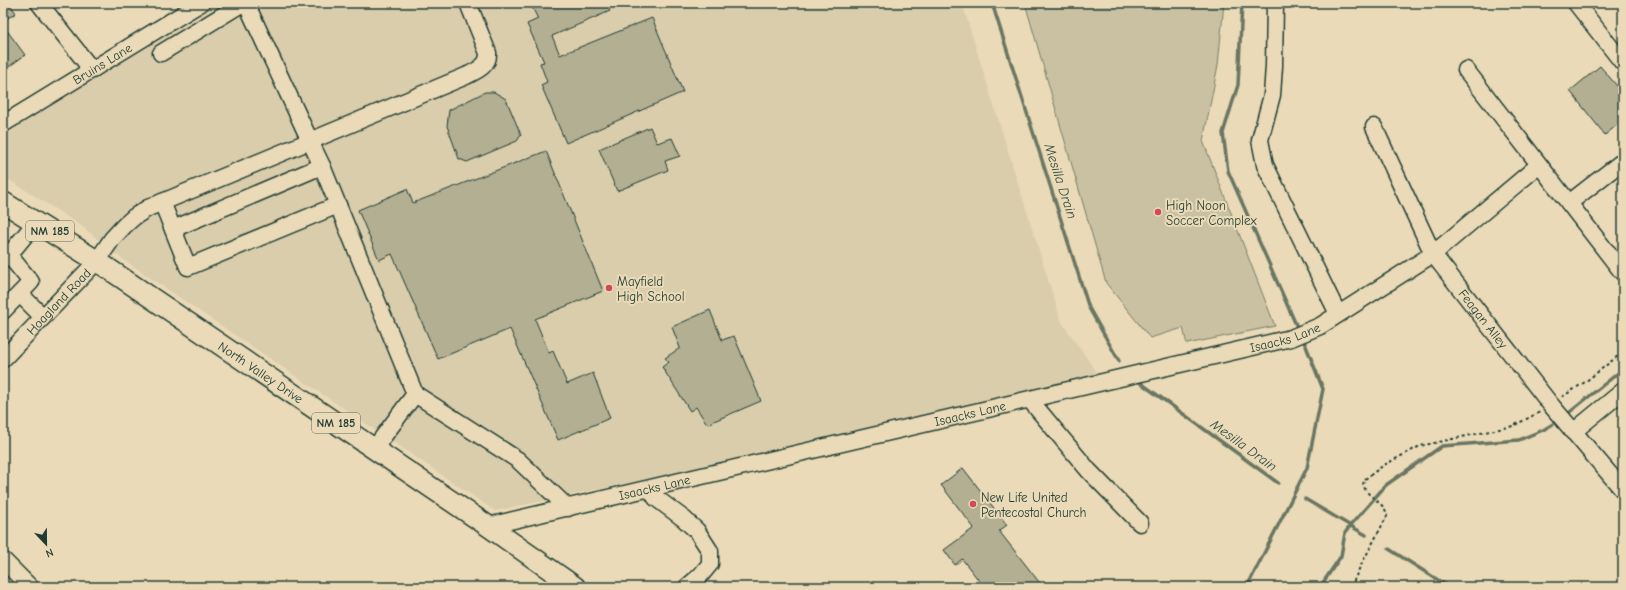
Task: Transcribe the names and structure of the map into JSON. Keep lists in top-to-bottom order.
{
  "streets": {
    "main road": ["NM 185", "North Valley Drive"],
    "street": [
      "Bruins Lane",
      "Hoagland Road",
      "Feagan Alley",
      "Isaacks Lane"
    ]
  },
  "crossings": [
    ["Hoagland Road", "North Valley Drive"],
    ["Feagan Alley", "Isaacks Lane"],
    ["Isaacks Lane", "North Valley Drive"]
  ],
  "water": ["Mesilla Drain"],
  "places": ["High Noon Soccer Complex", "Mayfield High School", "New Life United Pentecostal Church"],
  "north": "bottom"
}
